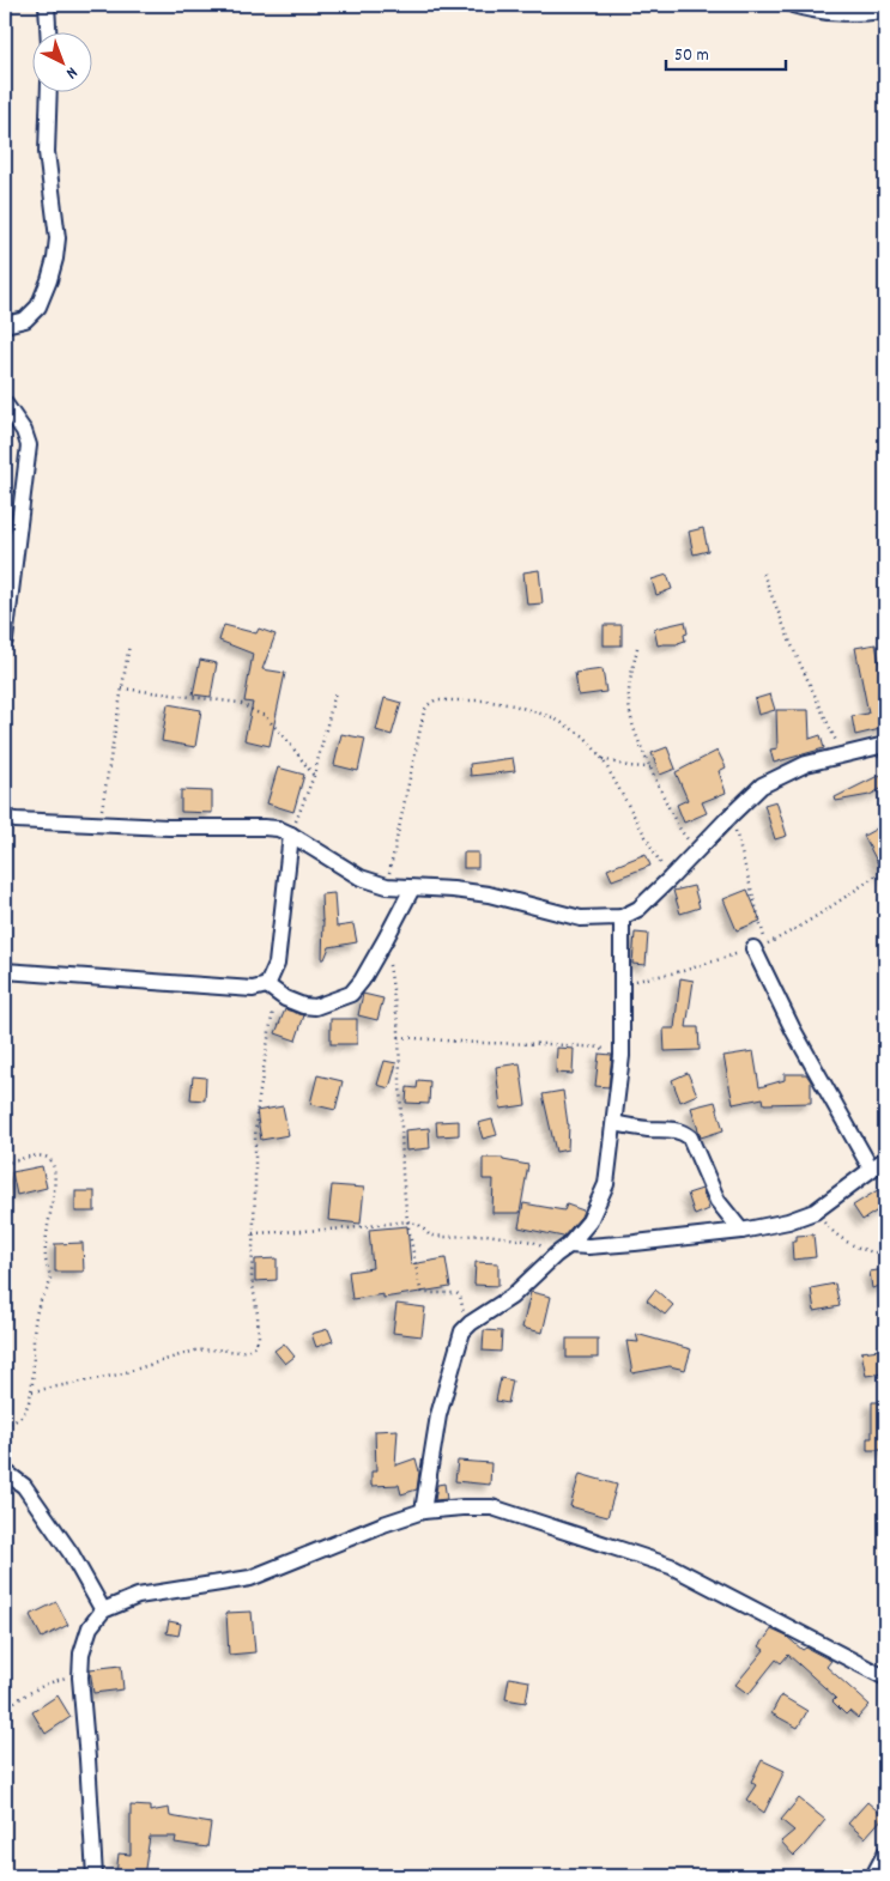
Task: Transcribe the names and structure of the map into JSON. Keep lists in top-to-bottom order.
{
  "scale_bar": "50 m",
  "north": "bottom right"
}
